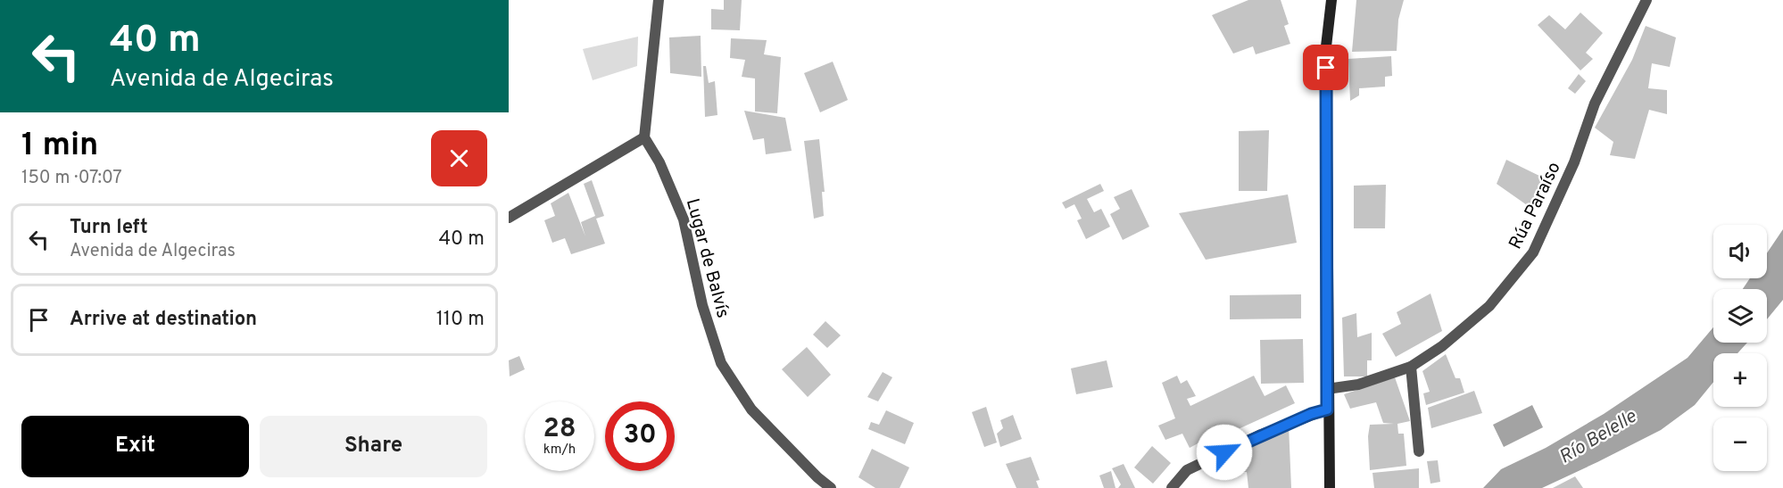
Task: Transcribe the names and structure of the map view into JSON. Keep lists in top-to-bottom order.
{
  "streets": {
    "street": ["Rúa Paraíso", "Lugar de Balvís"]
  },
  "water": ["Río Belelle"],
  "page": {
    "turn": ["40 m", "Avenida de Algeciras"],
    "heading": ["1 min", "150 m · 07:07"],
    "list": [
      {
        "name": "Turn left",
        "note": "Avenida de Algeciras",
        "value": "40 m"
      },
      {
        "name": "Arrive at destination",
        "value": "110 m"
      }
    ],
    "map_buttons": ["+", "−"],
    "speed": "28 km/h",
    "limit": "30",
    "buttons": ["Exit", "Share"]
  }
}
